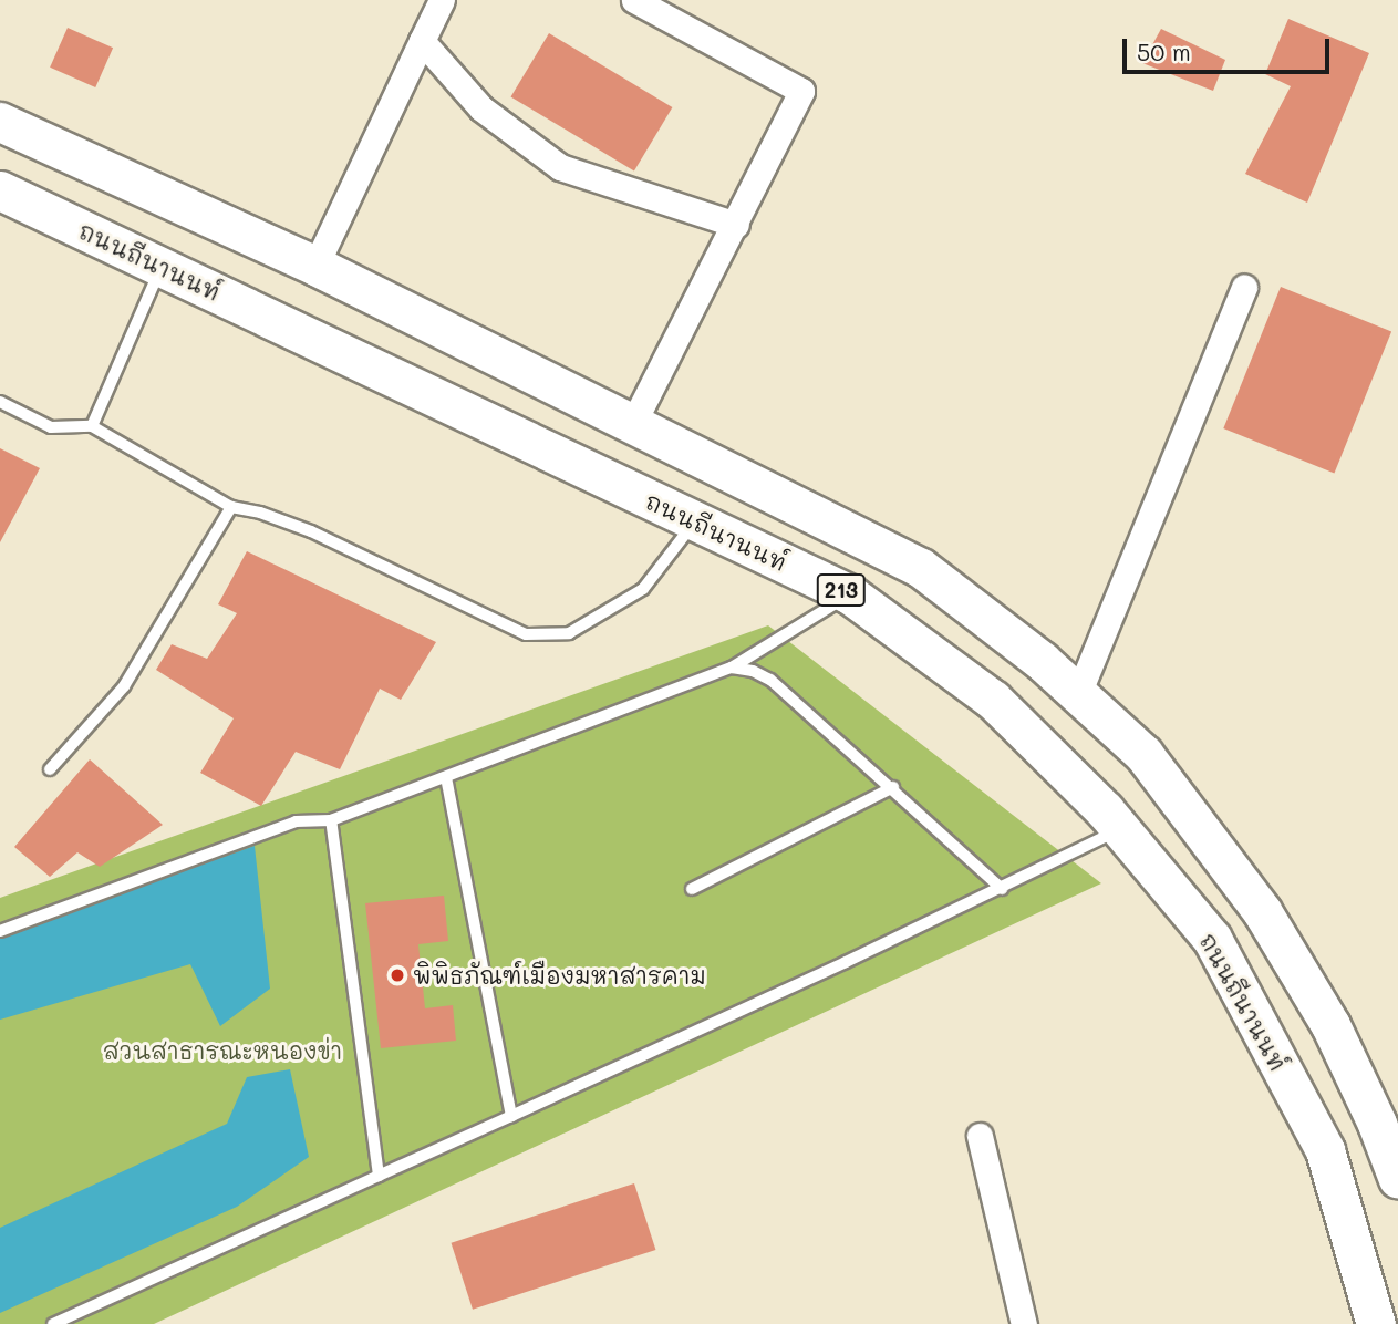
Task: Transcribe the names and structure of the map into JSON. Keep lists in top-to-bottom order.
{
  "streets": {
    "main road": ["ถนนถีนานนท์", "213"]
  },
  "parks": ["สวนสาธารณะหนองข่า"],
  "places": ["พิพิธภัณฑ์เมืองมหาสารคาม"],
  "scale_bar": "50 m"
}
